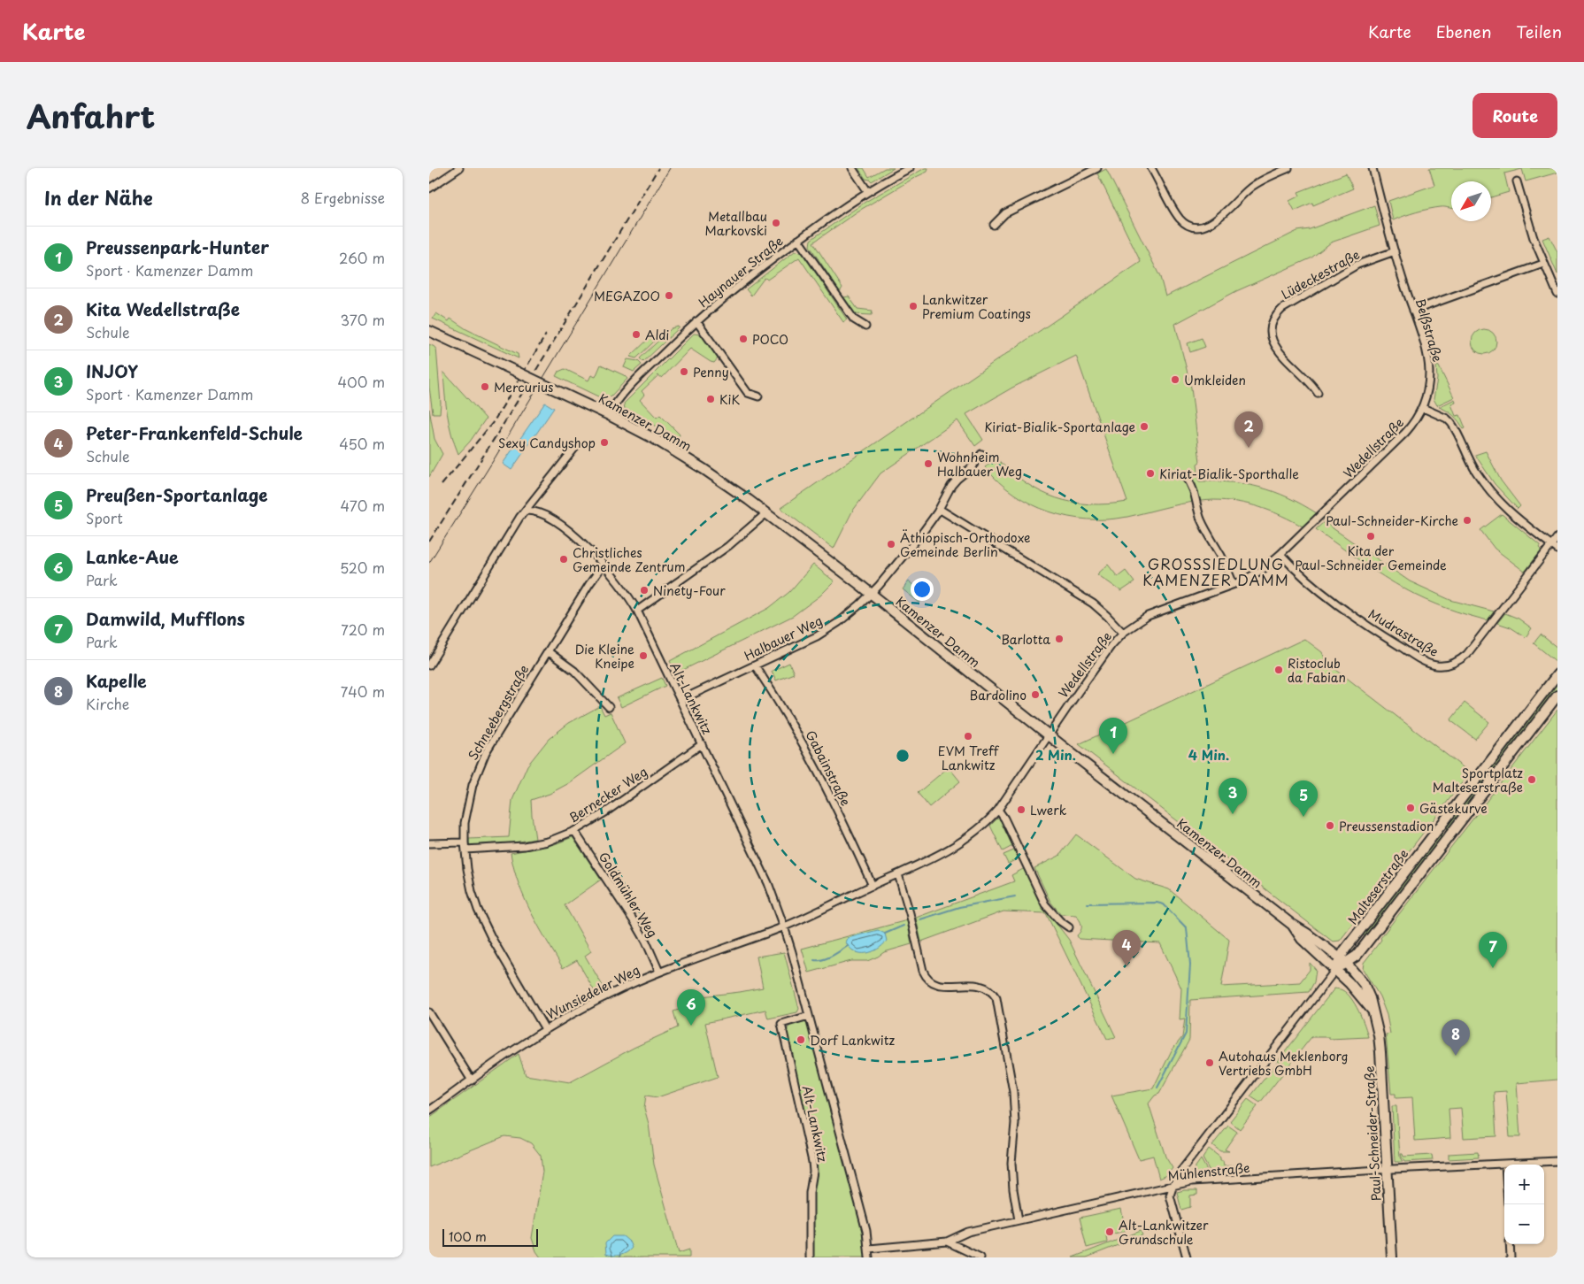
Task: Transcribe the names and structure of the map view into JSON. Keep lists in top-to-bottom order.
{
  "streets": {
    "main road": ["Kamenzer Damm", "Malteserstraße", "Paul-Schneider-Straße"],
    "street": [
      "Haynauer Straße",
      "Lüdeckestraße",
      "Belßstraße",
      "Wedellstraße",
      "Mudrastraße",
      "Halbauer Weg",
      "Alt-Lankwitz",
      "Schneebergstraße",
      "Gabainstraße",
      "Bernecker Weg",
      "Goldmühler Weg",
      "Wunsiedeler Weg",
      "Mühlenstraße"
    ]
  },
  "crossings": [
    ["Haynauer Straße", "Kamenzer Damm"],
    ["Lüdeckestraße", "Belßstraße"],
    ["Belßstraße", "Wedellstraße"],
    ["Kamenzer Damm", "Wedellstraße"],
    ["Kamenzer Damm", "Halbauer Weg"],
    ["Kamenzer Damm", "Malteserstraße"],
    ["Kamenzer Damm", "Paul-Schneider-Straße"],
    ["Wedellstraße", "Mudrastraße"],
    ["Wedellstraße", "Alt-Lankwitz"],
    ["Wedellstraße", "Gabainstraße"],
    ["Wedellstraße", "Wunsiedeler Weg"],
    ["Halbauer Weg", "Alt-Lankwitz"],
    ["Halbauer Weg", "Gabainstraße"],
    ["Alt-Lankwitz", "Schneebergstraße"],
    ["Alt-Lankwitz", "Bernecker Weg"],
    ["Alt-Lankwitz", "Wunsiedeler Weg"],
    ["Alt-Lankwitz", "Mühlenstraße"],
    ["Schneebergstraße", "Bernecker Weg"],
    ["Schneebergstraße", "Wunsiedeler Weg"],
    ["Bernecker Weg", "Goldmühler Weg"],
    ["Malteserstraße", "Paul-Schneider-Straße"],
    ["Malteserstraße", "Mühlenstraße"],
    ["Goldmühler Weg", "Wunsiedeler Weg"],
    ["Paul-Schneider-Straße", "Mühlenstraße"]
  ],
  "districts": ["GROSSSIEDLUNG KAMENZER DAMM"],
  "places": [
    "Metallbau Markovski",
    "MEGAZOO",
    "Lankwitzer Premium Coatings",
    "Aldi",
    "POCO",
    "Penny",
    "Umkleiden",
    "Mercurius",
    "KiK",
    "Kiriat-Bialik-Sportanlage",
    "Sexy Candyshop",
    "Wohnheim Halbauer Weg",
    "Kiriat-Bialik-Sporthalle",
    "Paul-Schneider-Kirche",
    "Kita der Paul-Schneider Gemeinde",
    "Äthiopisch-Orthodoxe Gemeinde Berlin",
    "Christliches Gemeinde Zentrum",
    "Ninety-Four",
    "Barlotta",
    "Die Kleine Kneipe",
    "Ristoclub da Fabian",
    "Bardolino",
    "EVM Treff Lankwitz",
    "Sportplatz Malteserstraße",
    "Gästekurve",
    "Lwerk",
    "Preussenstadion",
    "Dorf Lankwitz",
    "Autohaus Meklenborg Vertriebs GmbH",
    "Alt-Lankwitzer Grundschule"
  ],
  "scale_bar": "100 m",
  "north": "bottom left",
  "page": {
    "header": "Karte",
    "nav": ["Karte", "Ebenen", "Teilen"],
    "title": "Anfahrt",
    "buttons": "Route",
    "heading": ["In der Nähe", "8 Ergebnisse"],
    "list": [
      {
        "mark": "1",
        "name": "Preussenpark-Hunter",
        "note": "Sport · Kamenzer Damm",
        "value": "260 m"
      },
      {
        "mark": "2",
        "name": "Kita Wedellstraße",
        "note": "Schule",
        "value": "370 m"
      },
      {
        "mark": "3",
        "name": "INJOY",
        "note": "Sport · Kamenzer Damm",
        "value": "400 m"
      },
      {
        "mark": "4",
        "name": "Peter-Frankenfeld-Schule",
        "note": "Schule",
        "value": "450 m"
      },
      {
        "mark": "5",
        "name": "Preußen-Sportanlage",
        "note": "Sport",
        "value": "470 m"
      },
      {
        "mark": "6",
        "name": "Lanke-Aue",
        "note": "Park",
        "value": "520 m"
      },
      {
        "mark": "7",
        "name": "Damwild, Mufflons",
        "note": "Park",
        "value": "720 m"
      },
      {
        "mark": "8",
        "name": "Kapelle",
        "note": "Kirche",
        "value": "740 m"
      }
    ],
    "pins": [
      "2",
      "1",
      "3",
      "5",
      "4",
      "7",
      "6",
      "8"
    ],
    "map_buttons": ["+", "−"],
    "scale": "100 m"
  },
  "rings": ["2 Min.", "4 Min."]
}
